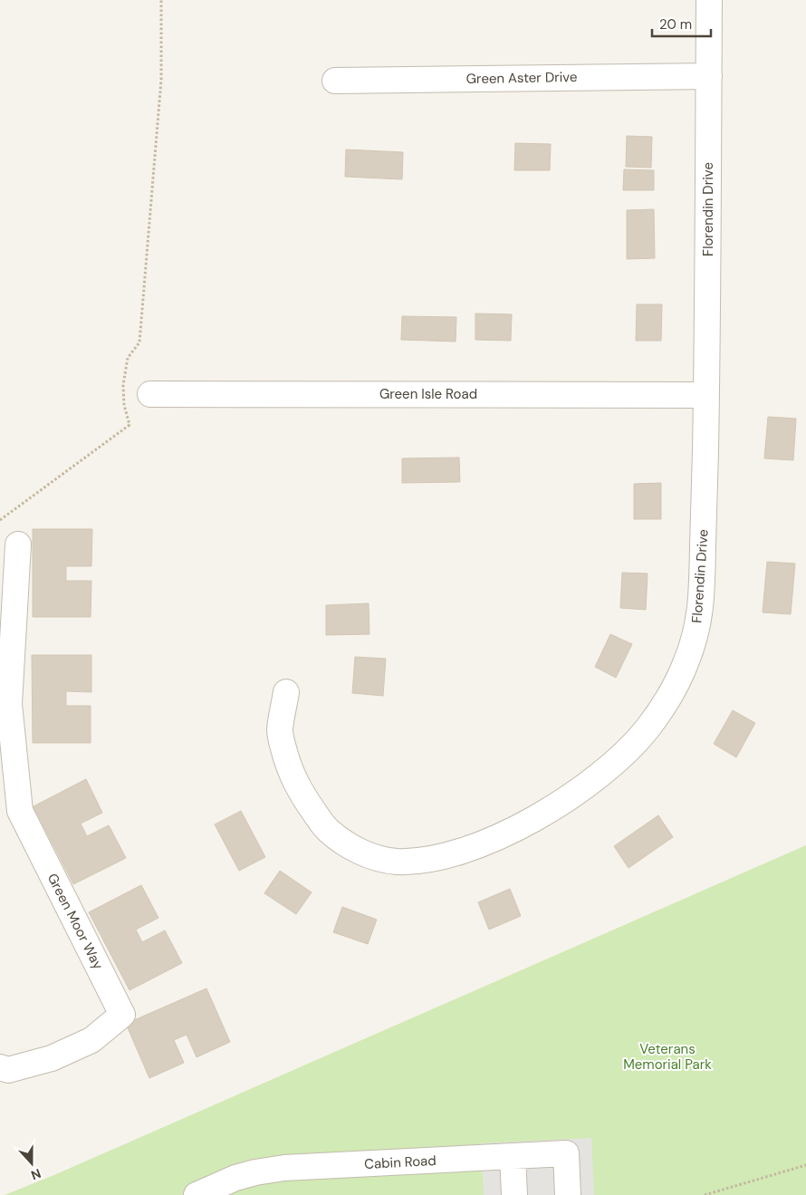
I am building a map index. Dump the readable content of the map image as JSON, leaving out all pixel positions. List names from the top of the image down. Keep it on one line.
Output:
{"streets":{"street":["Green Aster Drive","Florendin Drive","Green Isle Road","Green Moor Way","Cabin Road"]},"crossings":[["Green Aster Drive","Florendin Drive"],["Florendin Drive","Green Isle Road"]],"parks":["Veterans Memorial Park"],"scale_bar":"20 m","north":"bottom"}
